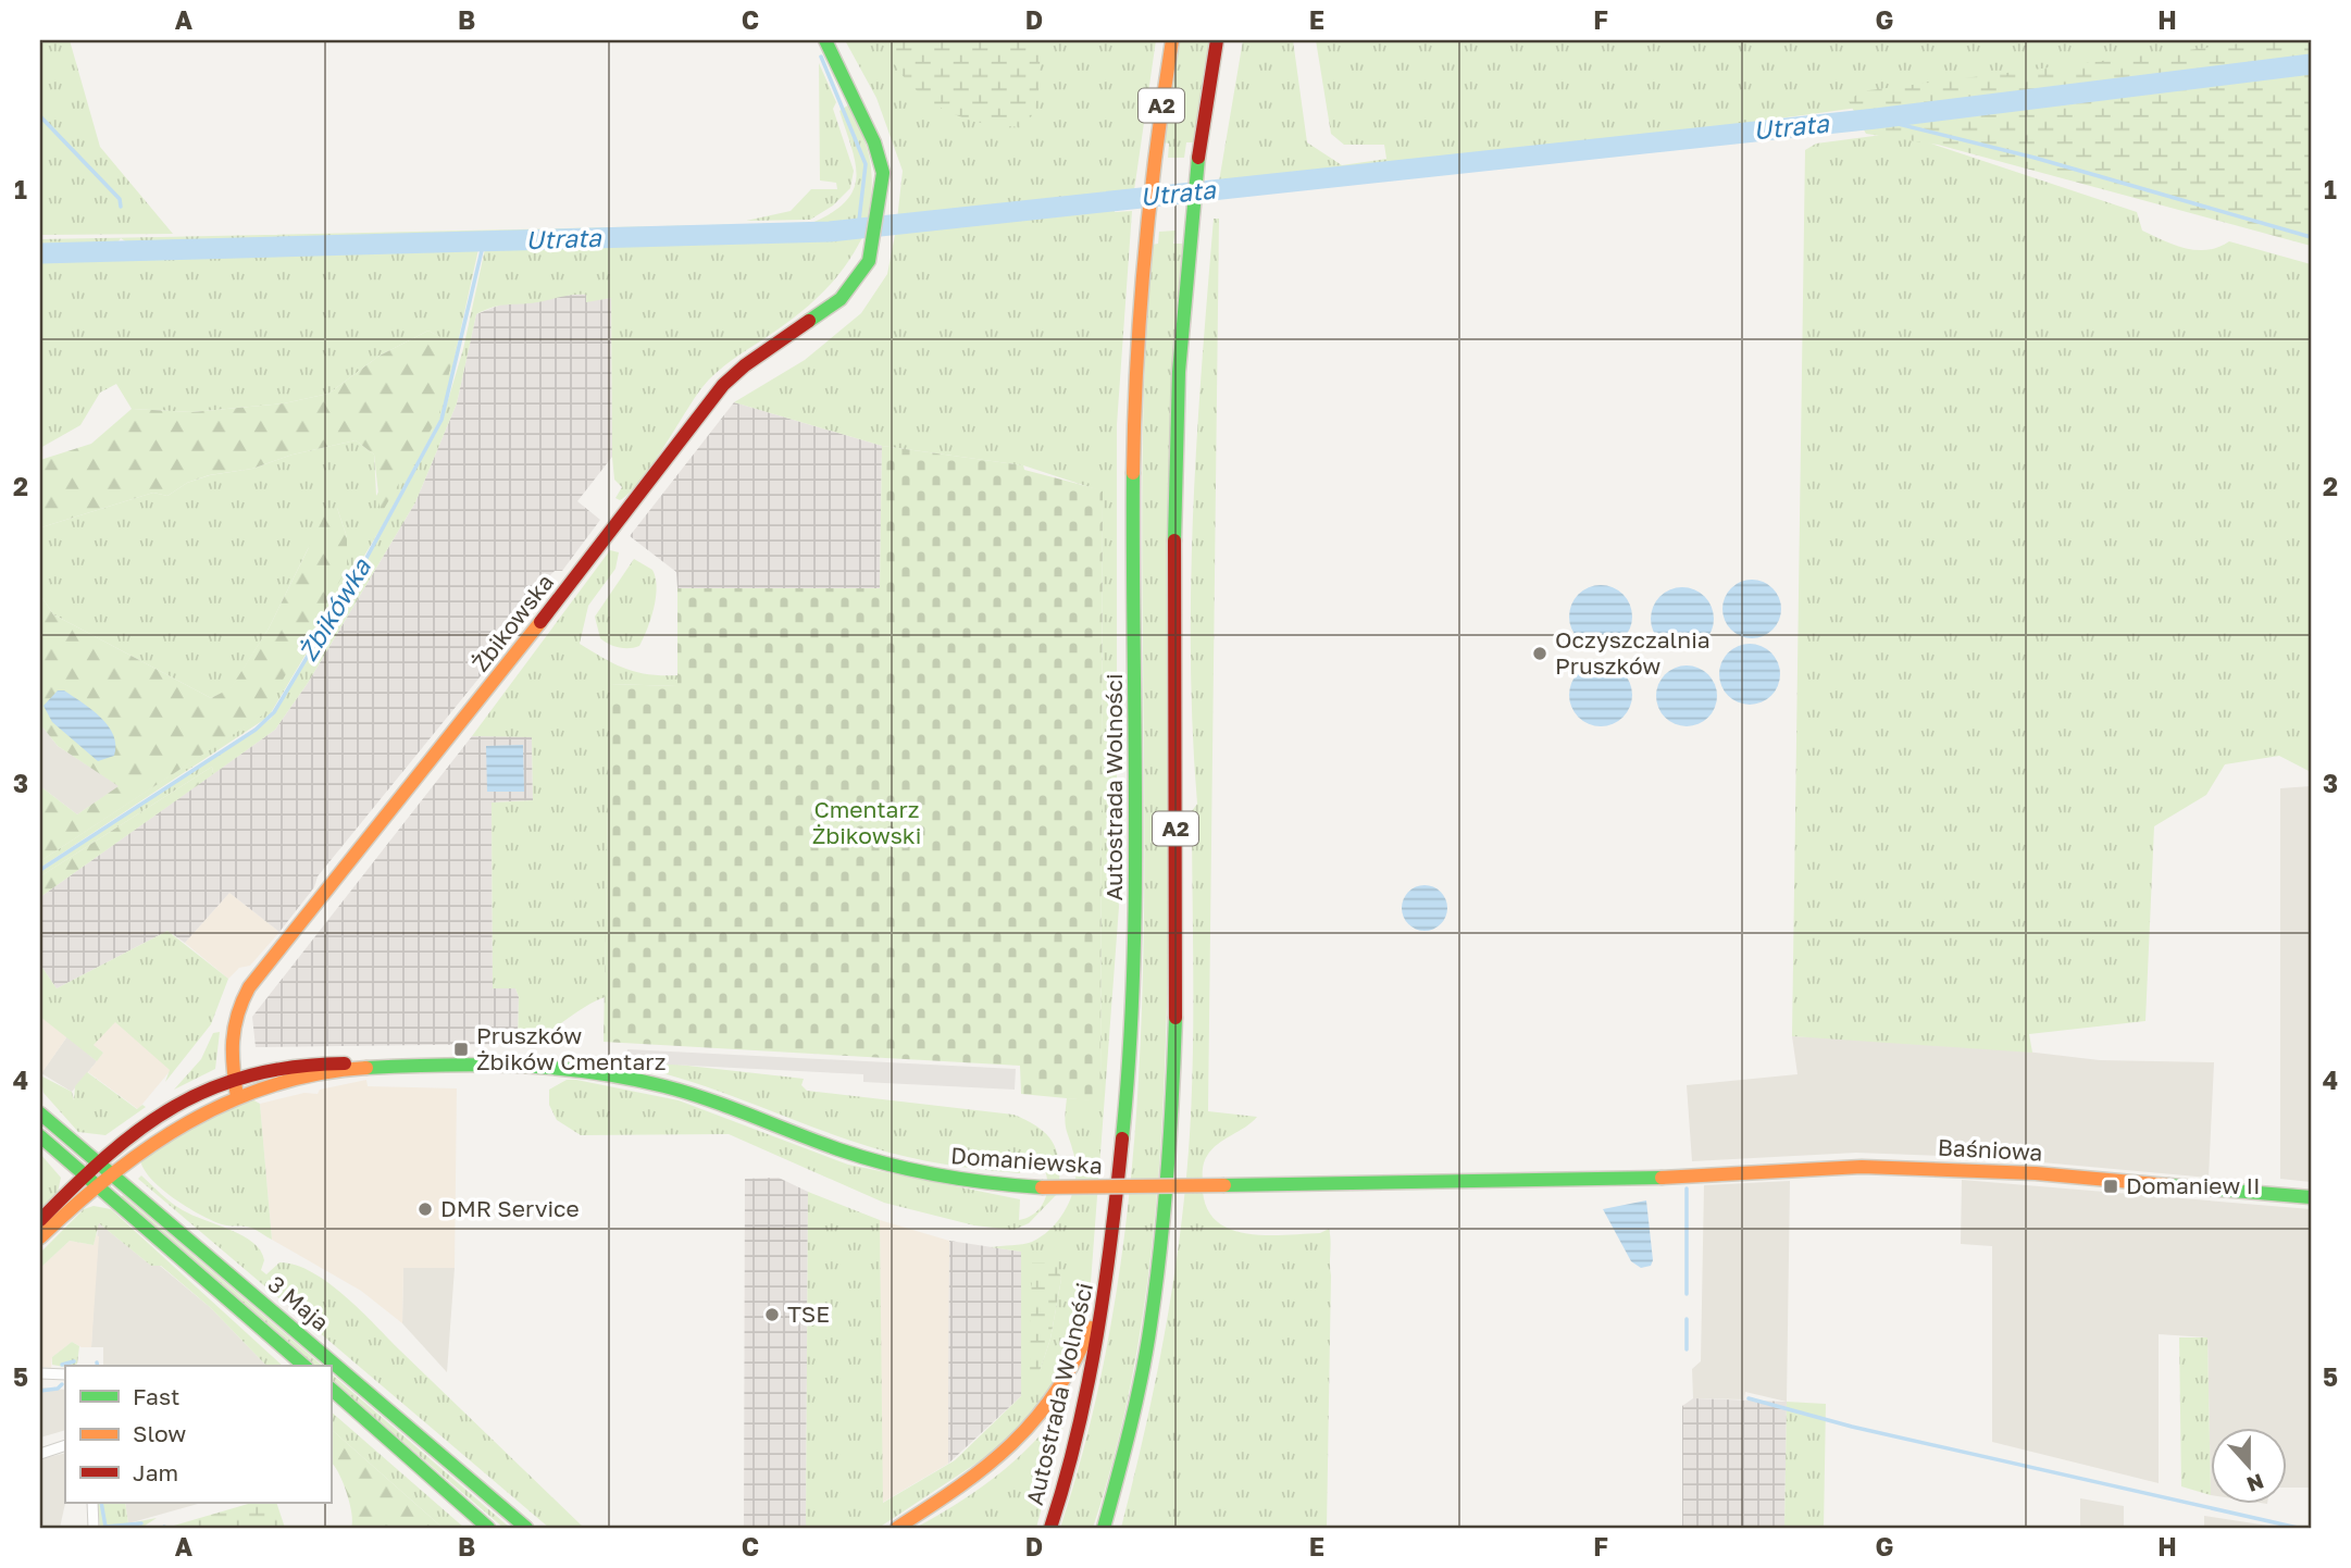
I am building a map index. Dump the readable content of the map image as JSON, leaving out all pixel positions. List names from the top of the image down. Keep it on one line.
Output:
{"streets":{"main road":["A2","Żbikowska","Autostrada Wolności","Baśniowa","Domaniewska","3 Maja"]},"crossings":[["Żbikowska","Domaniewska"],["Baśniowa","Domaniewska"],["Domaniewska","3 Maja"]],"water":["Utrata","Żbikówka"],"parks":["Cmentarz Żbikowski"],"places":{"other":["Oczyszczalnia Pruszków","DMR Service","TSE"],"transit":["Pruszków Żbików Cmentarz","Domaniew II"]},"legend":["Fast","Slow","Jam"],"north":"bottom","grid":{"columns":["A","B","C","D","E","F","G","H"],"rows":["1","2","3","4","5"]}}
